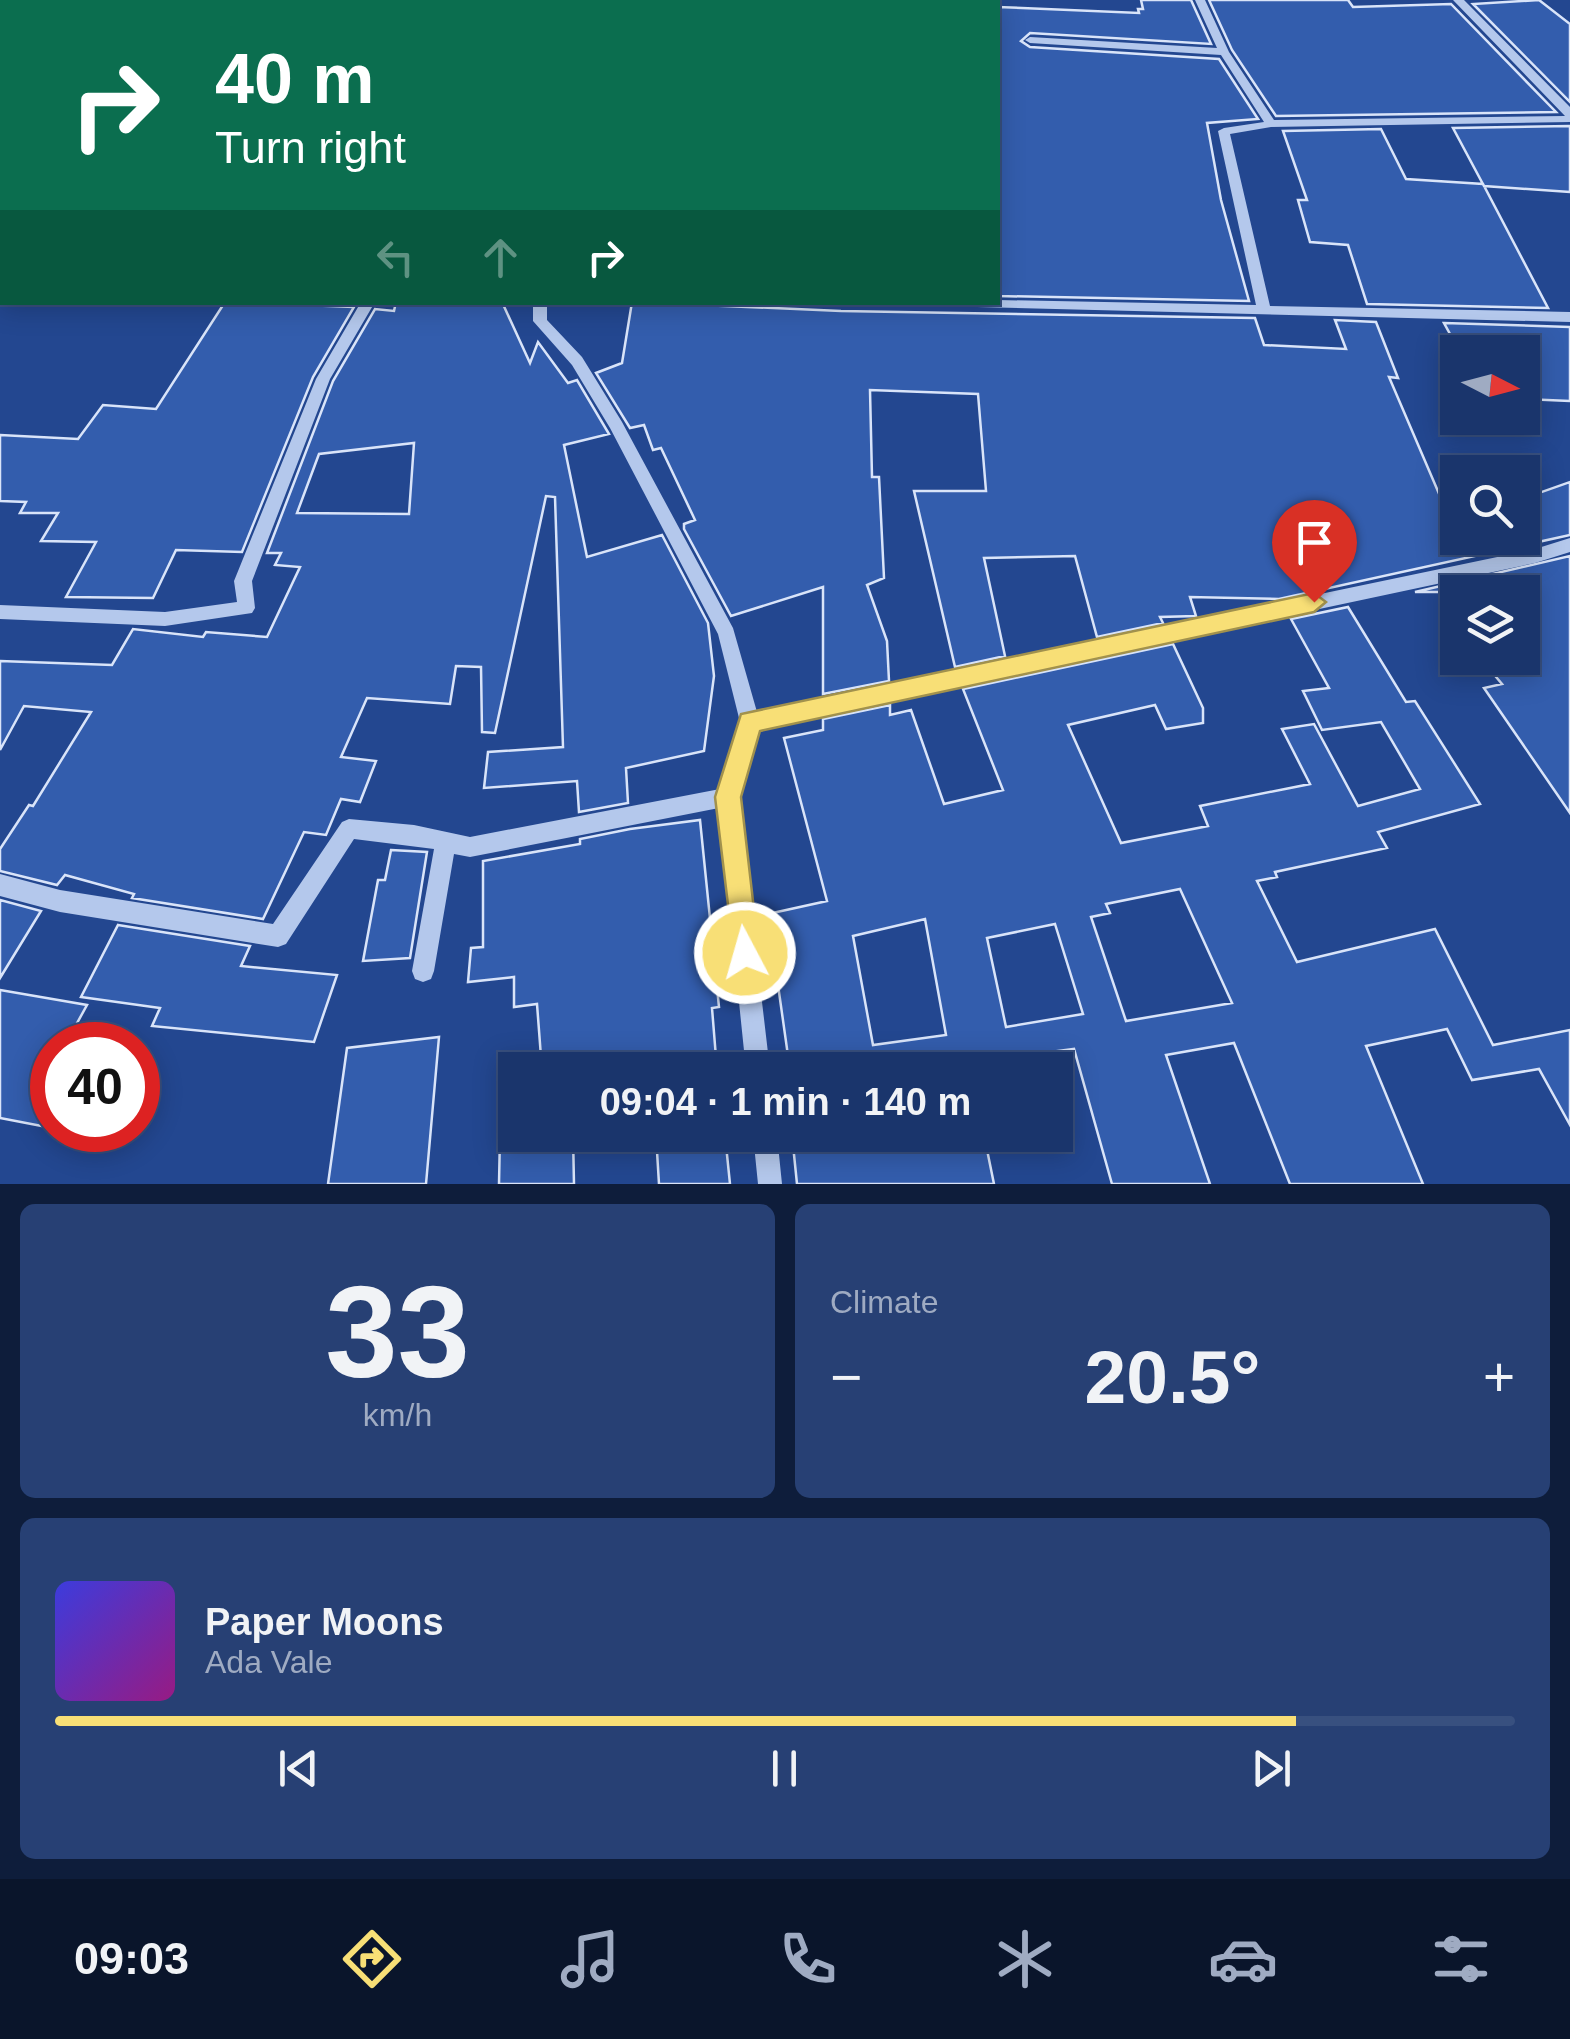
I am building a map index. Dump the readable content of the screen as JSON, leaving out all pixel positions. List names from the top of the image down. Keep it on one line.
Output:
{"north":"right","page":{"turn":["40 m","Turn right"],"limit":"40","trip":"09:04 · 1 min · 140 m","tile":[["33","km/h"],"Climate"],"heat":["−","20.5°","+"],"song":["Paper Moons","Ada Vale"],"tabs":"09:03"}}
